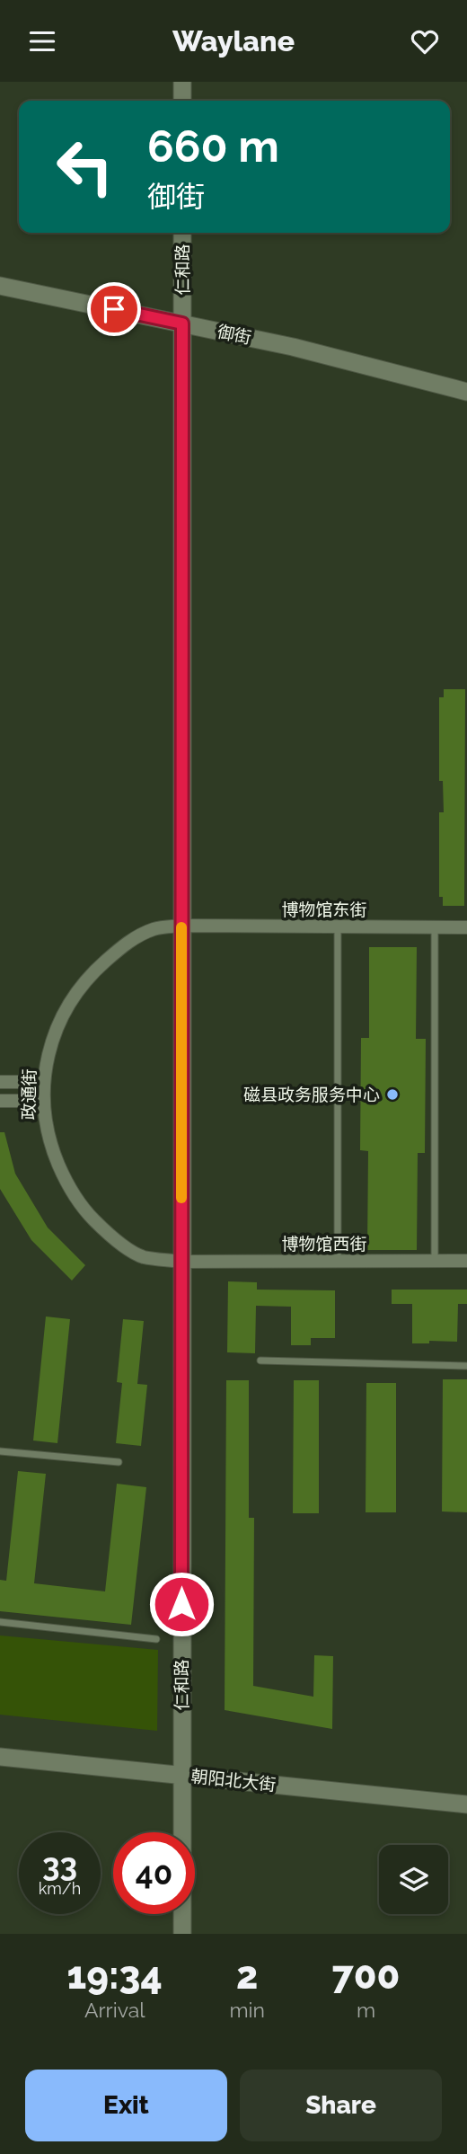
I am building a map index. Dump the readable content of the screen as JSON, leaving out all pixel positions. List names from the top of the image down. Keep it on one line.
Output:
{"streets":{"street":["仁和路","御街","博物馆东街","政通街","博物馆西街","朝阳北大街"]},"crossings":[["仁和路","御街"],["仁和路","博物馆东街"],["仁和路","政通街"],["仁和路","博物馆西街"],["仁和路","朝阳北大街"],["博物馆东街","政通街"],["政通街","博物馆西街"]],"places":["磁县政务服务中心"],"page":{"header":"Waylane","turn":["660 m","御街"],"speed":"33 km/h","limit":"40","eta":["19:34","Arrival","2","min","700","m"],"buttons":["Exit","Share"]}}
